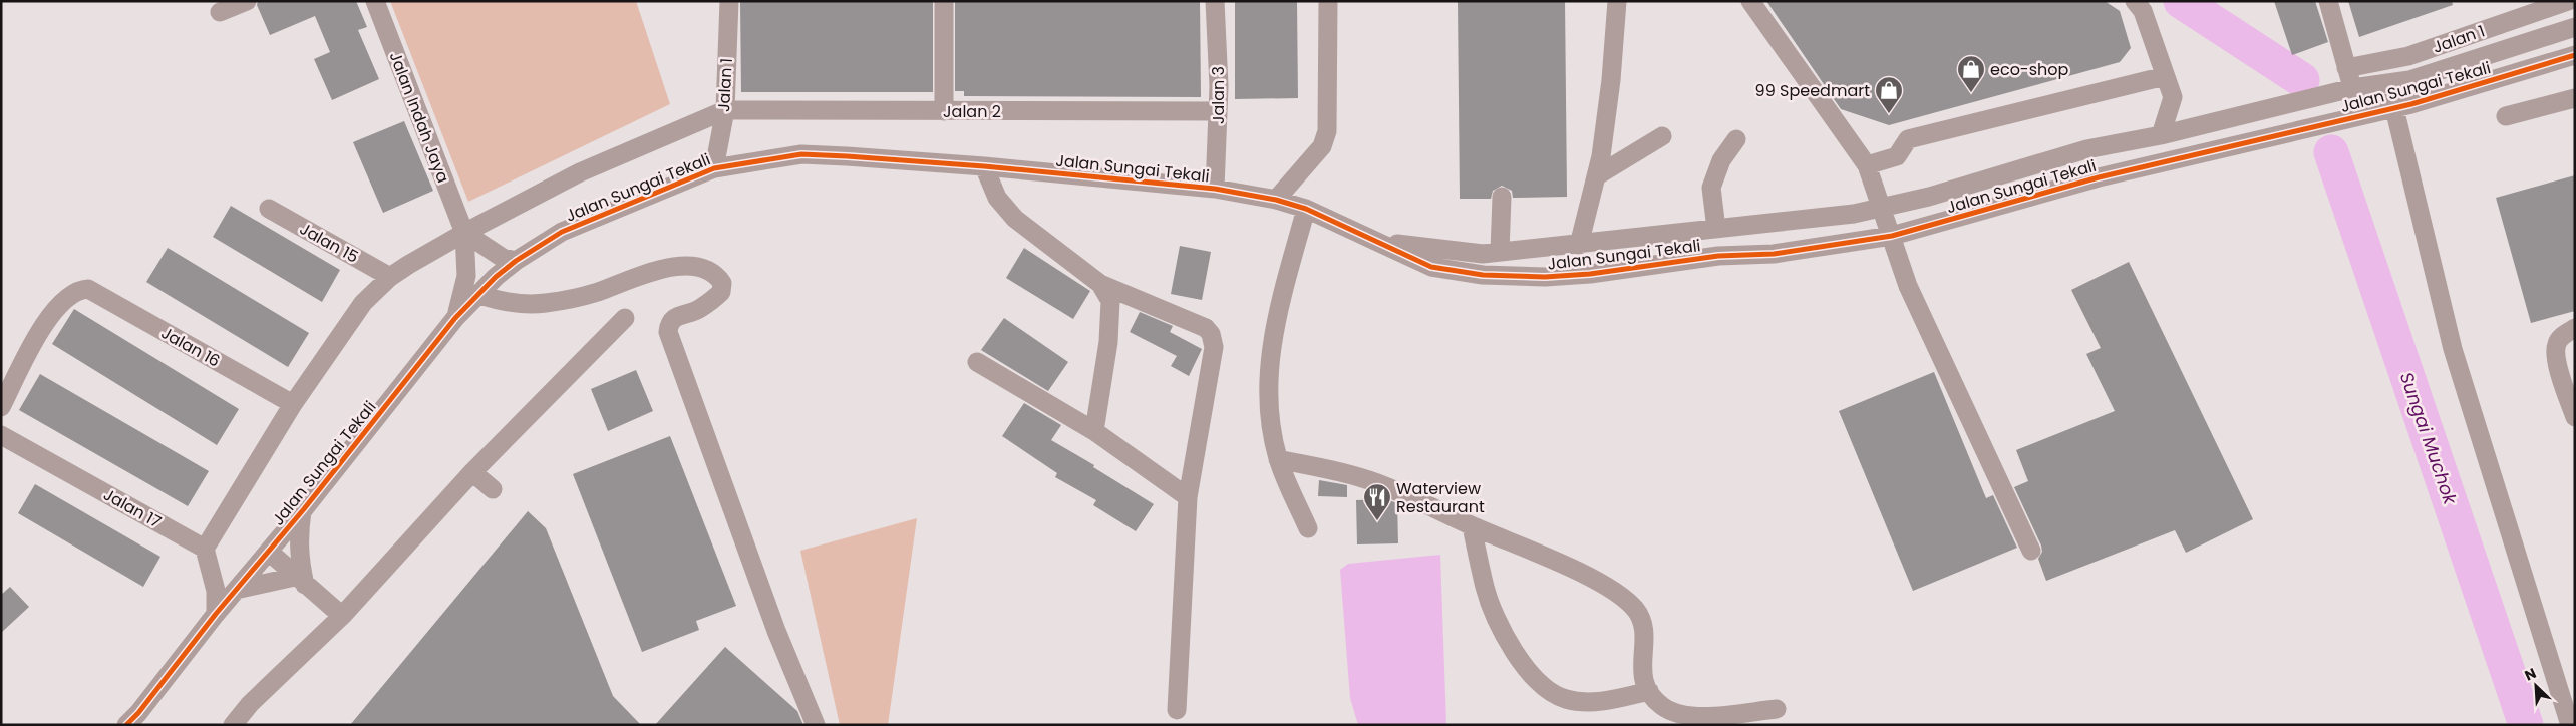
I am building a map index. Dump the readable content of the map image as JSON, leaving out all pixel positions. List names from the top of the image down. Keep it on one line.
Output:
{"streets":{"street":["Jalan 1","Jalan Sungai Tekali","Jalan 3","Jalan 2","Jalan Indah Jaya","Jalan 15","Jalan 16","Jalan 17"]},"crossings":[["Jalan 1","Jalan Sungai Tekali"],["Jalan 1","Jalan 2"],["Jalan Sungai Tekali","Jalan 3"],["Jalan Sungai Tekali","Jalan Indah Jaya"],["Jalan 3","Jalan 2"]],"water":["Sungai Muchok"],"places":{"shop":["eco-shop","99 Speedmart"],"restaurant":["Waterview Restaurant"]},"north":"top left"}
